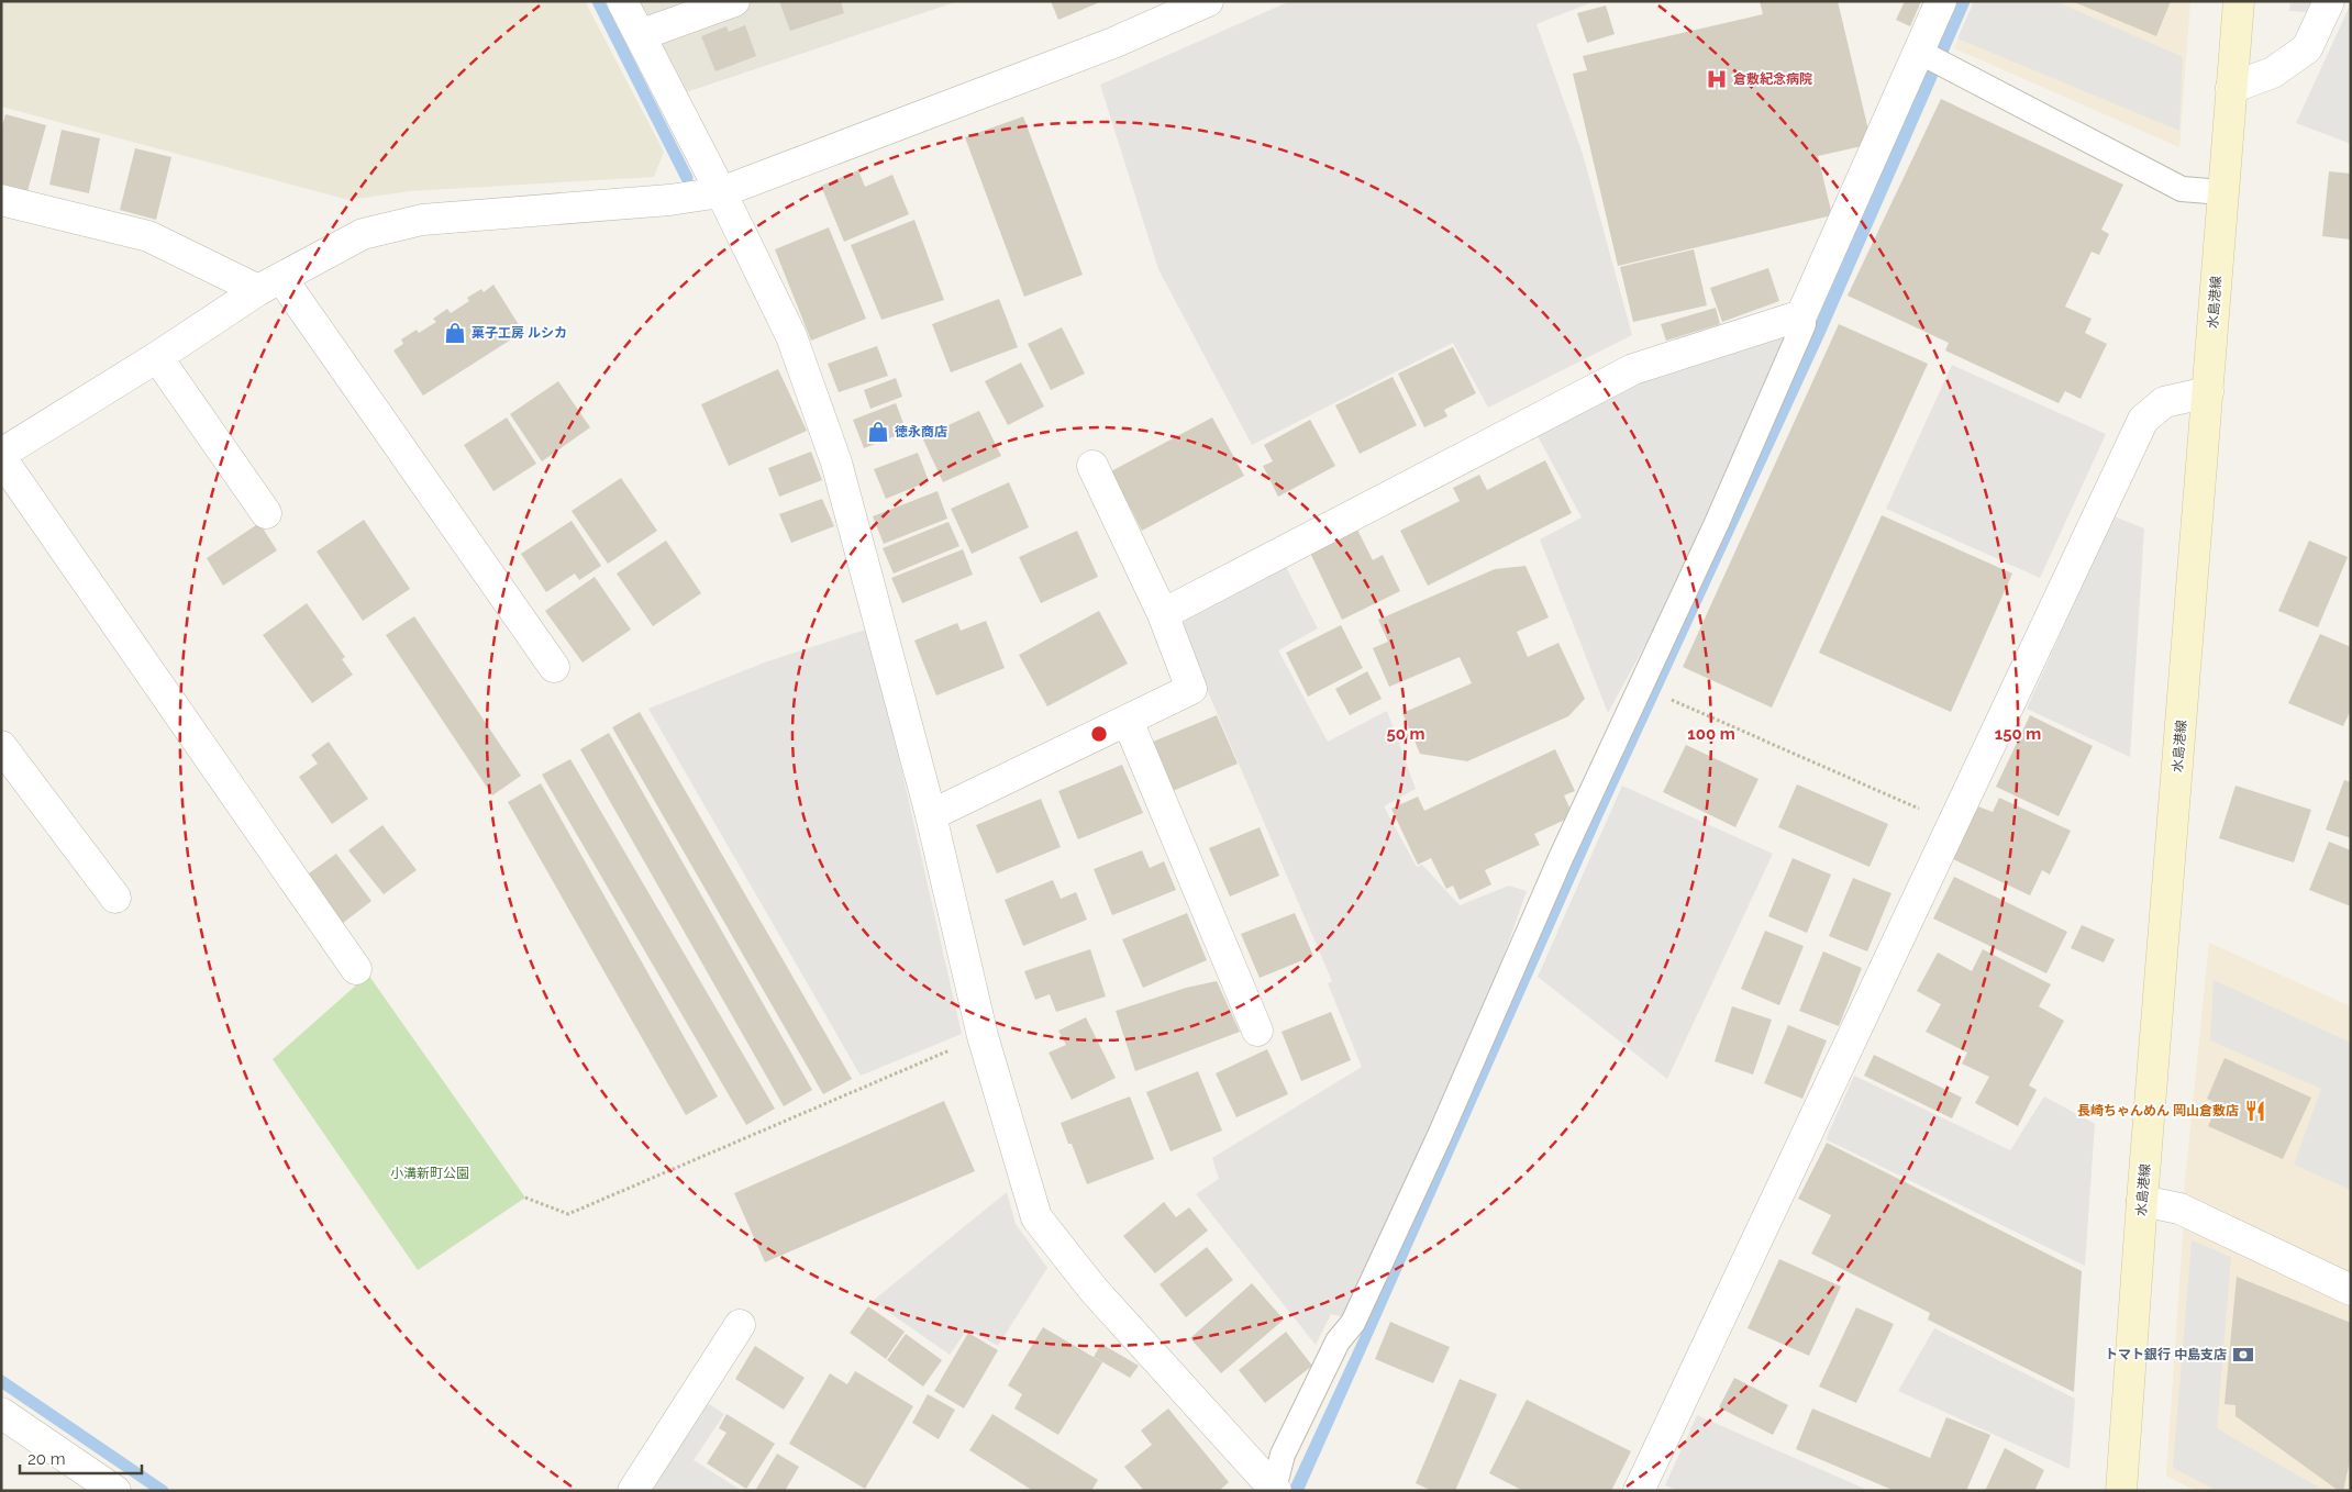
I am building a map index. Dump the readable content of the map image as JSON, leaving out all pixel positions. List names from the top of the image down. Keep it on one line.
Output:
{"streets":{"main road":["水島港線"]},"parks":["小溝新町公園"],"places":{"hospital":["倉敷紀念病院"],"shop":["菓子工房 ルシカ","徳永商店"],"restaurant":["長崎ちゃんめん 岡山倉敷店"],"bank":["トマト銀行 中島支店"]},"scale_bar":"20 m","rings":["50 m","100 m","150 m"]}
